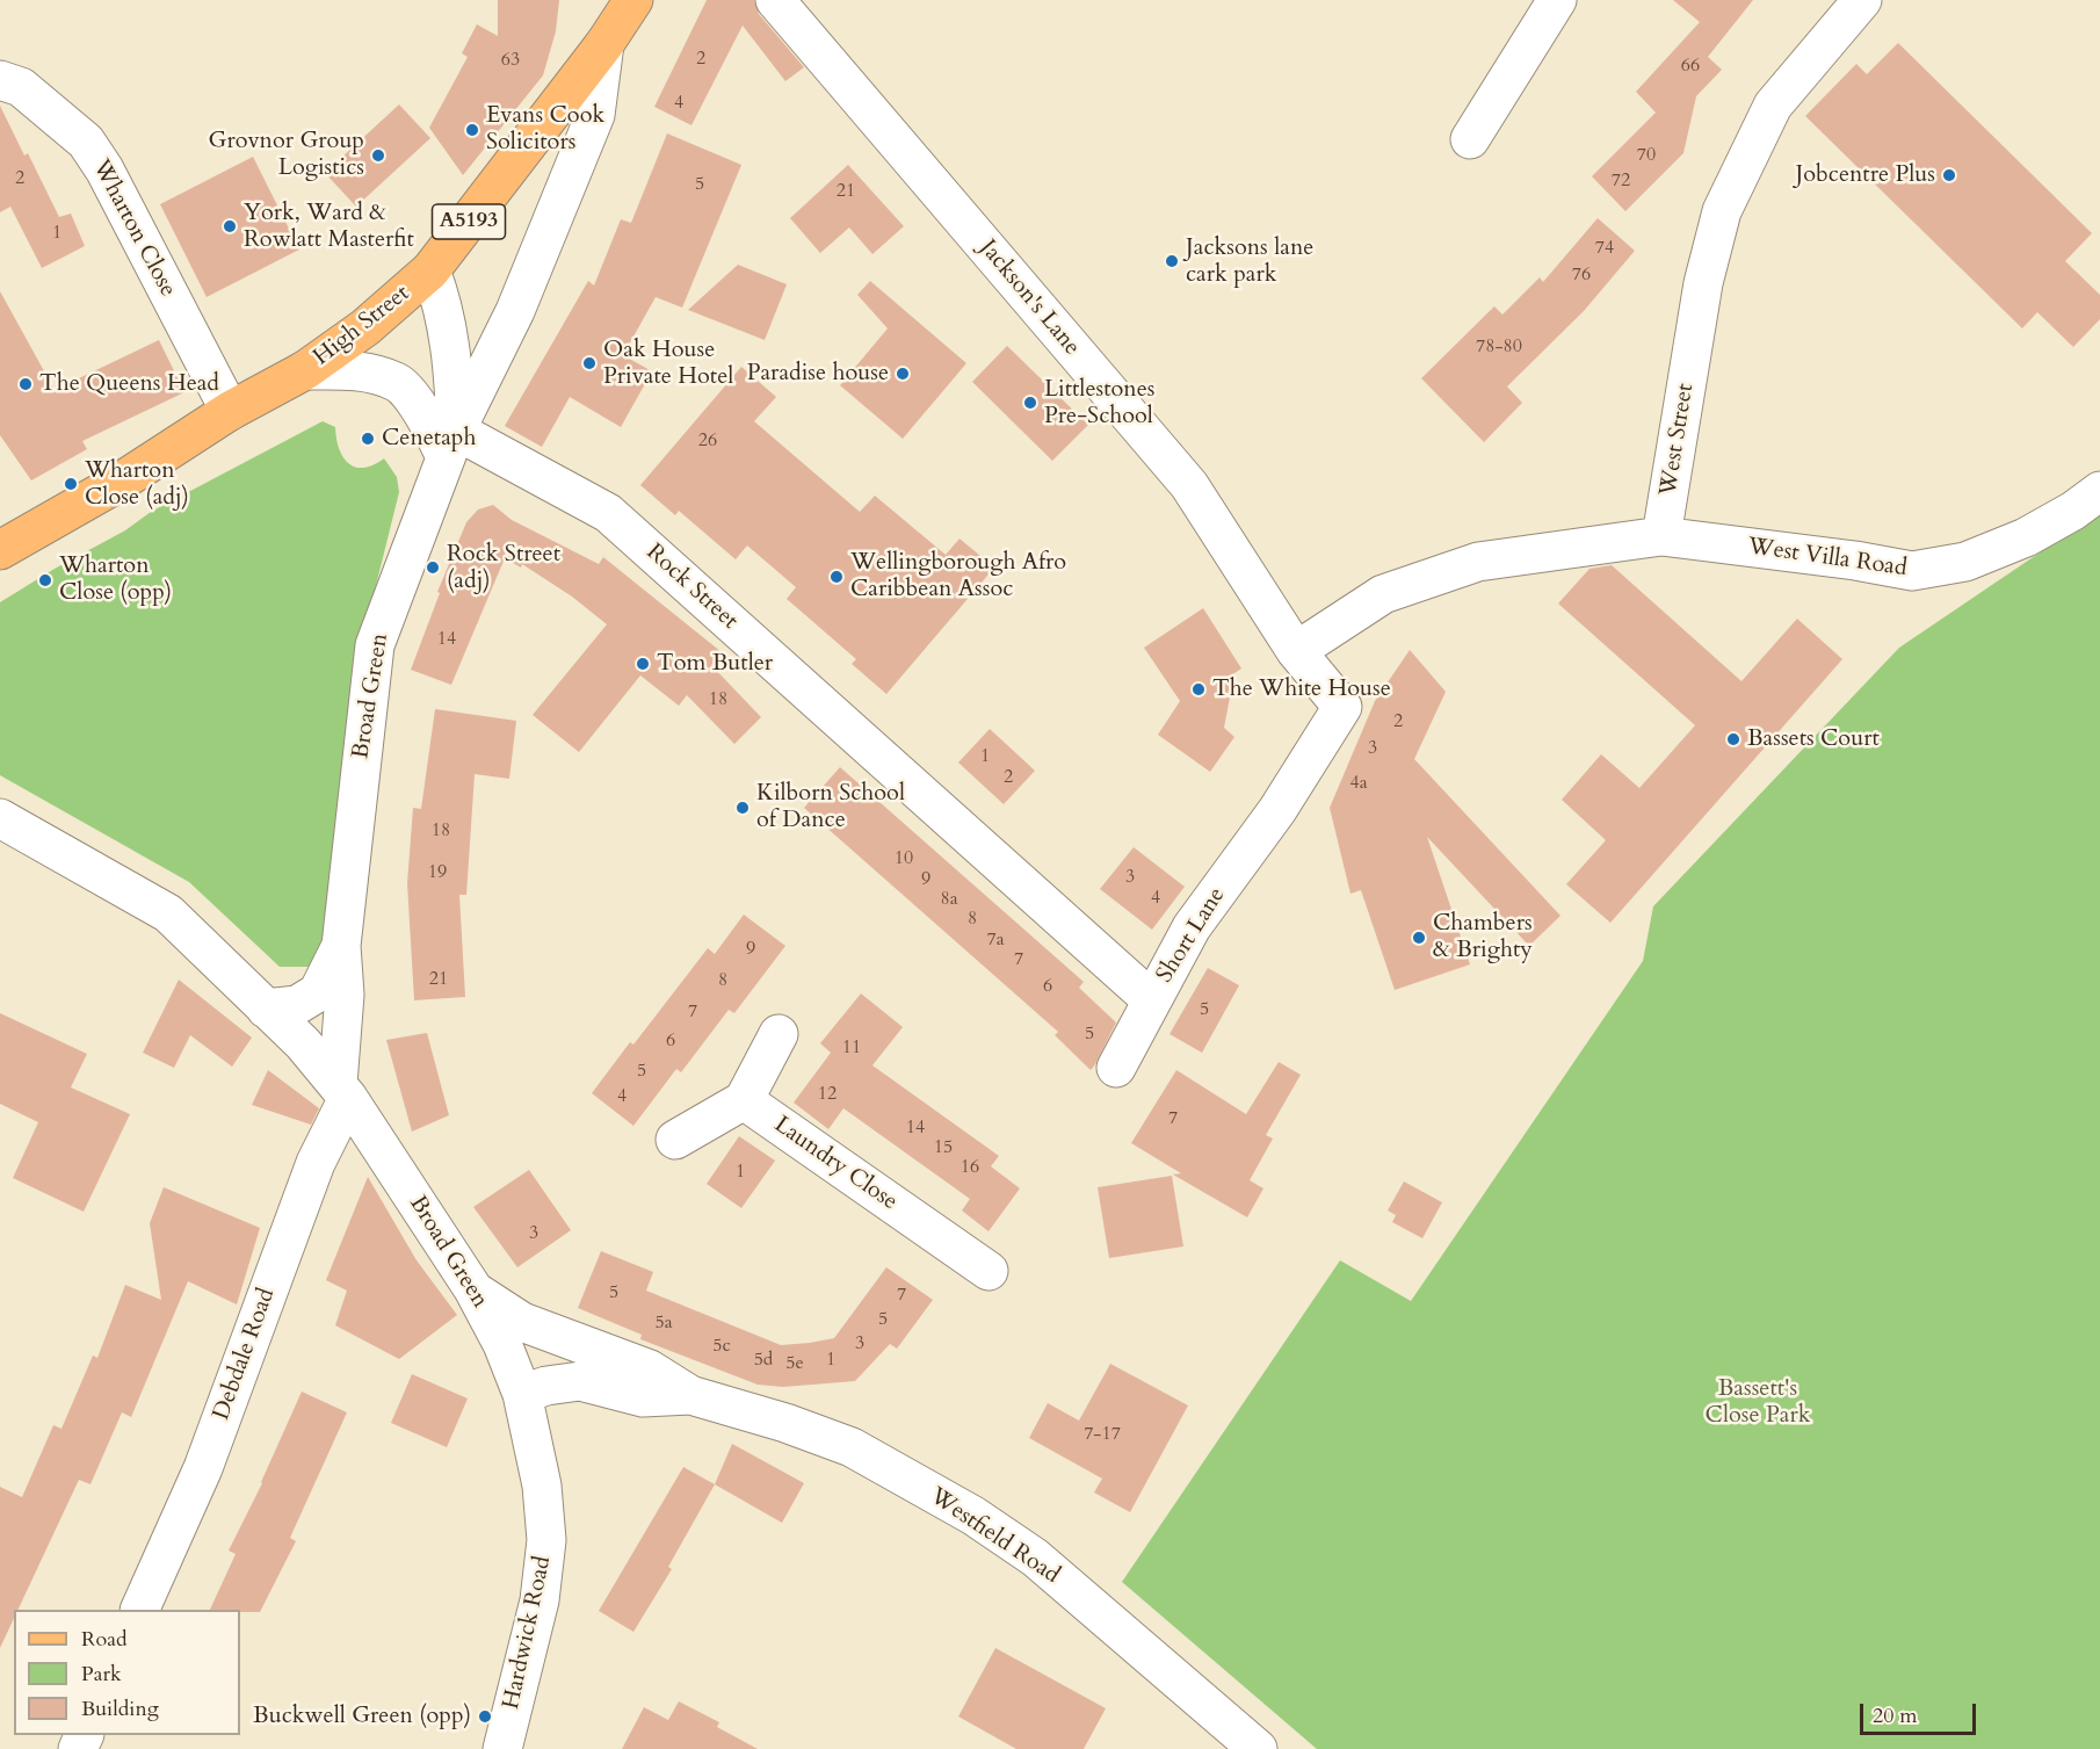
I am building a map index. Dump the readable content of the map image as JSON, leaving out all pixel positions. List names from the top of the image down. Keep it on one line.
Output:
{"streets":{"main road":["A5193","High Street"],"street":["Wharton Close","Jackson's Lane","West Street","West Villa Road","Rock Street","Broad Green","Short Lane","Laundry Close","Debdale Road","Westfield Road","Hardwick Road"]},"crossings":[["Wharton Close","High Street"],["Jackson's Lane","Short Lane"],["High Street","Broad Green"],["West Street","West Villa Road"],["Rock Street","Broad Green"],["Rock Street","Short Lane"],["Broad Green","Debdale Road"],["Broad Green","Westfield Road"],["Broad Green","Hardwick Road"],["Westfield Road","Hardwick Road"]],"parks":["Bassett's Close Park"],"places":["Evans Cook Solicitors","Grovnor Group Logistics","Jobcentre Plus","York, Ward & Rowlatt Masterfit","Jacksons lane cark park","Oak House Private Hotel","Paradise house","The Queens Head","Littlestones Pre-School","Cenetaph","Wharton Close (adj)","Rock Street (adj)","Wellingborough Afro Caribbean Assoc","Wharton Close (opp)","Tom Butler","The White House","Bassets Court","Kilborn School of Dance","Chambers & Brighty","Buckwell Green (opp)"],"house_numbers":["2","63","66","4","70","2","72","5","21","1","74","76","78-80","26","14","18","2","3","1","2","4a","18","10","19","3","9","4","8a","8","7a","9","7","21","8","6","5","7","5","6","11","5","12","4","7","14","15","16","1","3","5","7","5","5a","3","5c","5d","1","5e","7-17"],"legend":["Road","Park","Building"],"scale_bar":"20 m"}
